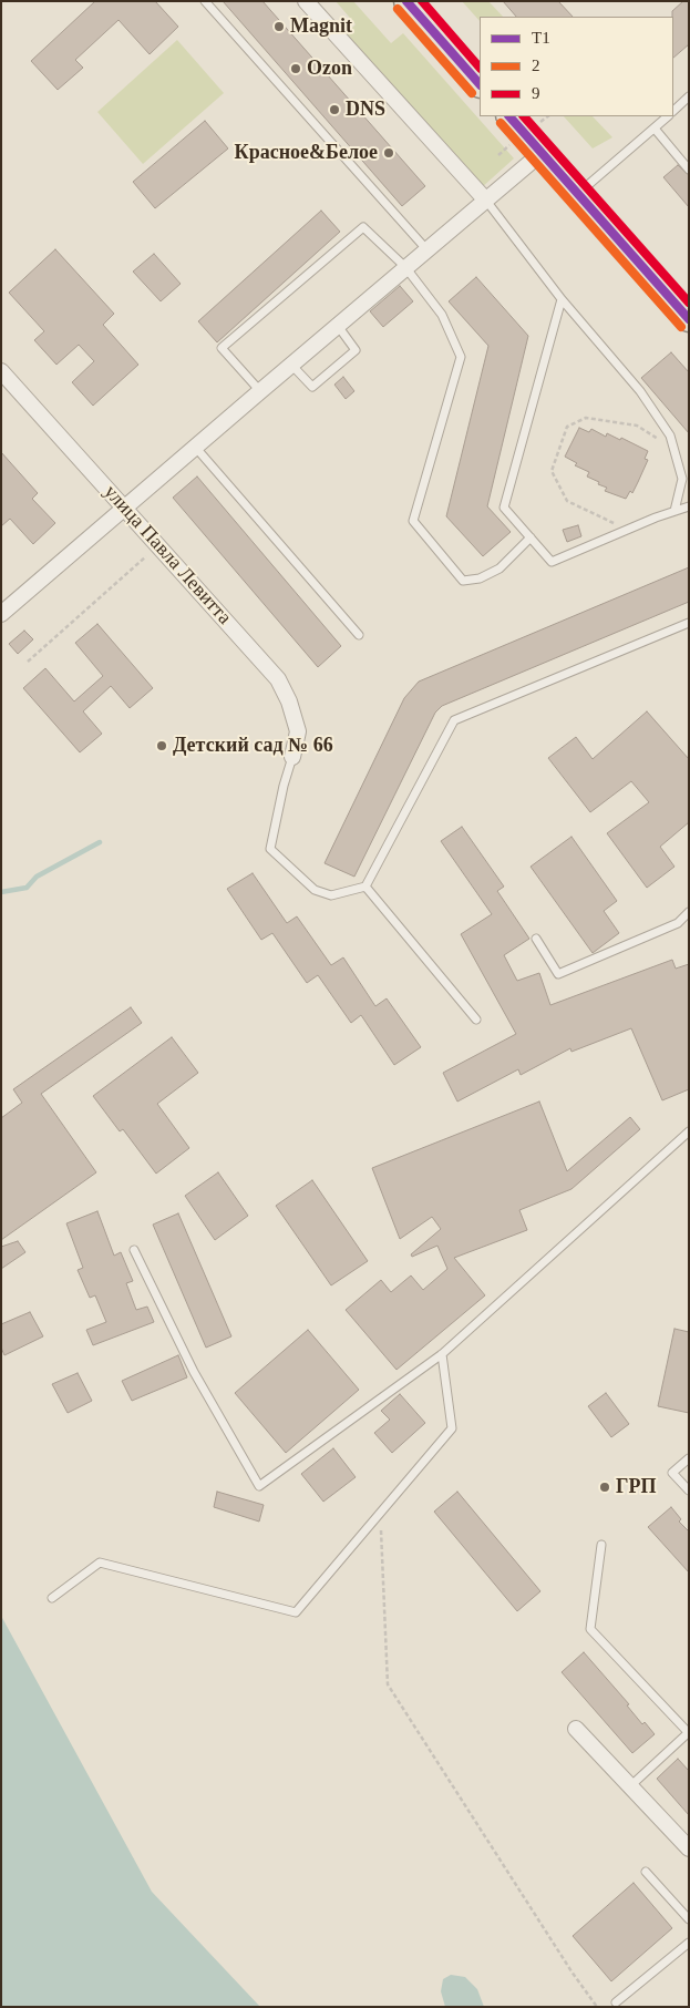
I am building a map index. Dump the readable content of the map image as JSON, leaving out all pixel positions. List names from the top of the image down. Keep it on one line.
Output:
{"streets":{"street":["улица Павла Левитта"]},"places":["Magnit","Ozon","DNS","Красное&Белое","Детский сад № 66","ГРП"],"lines":["transit line Т1","transit line 9","transit line 2"],"legend":["Т1","2","9"]}
